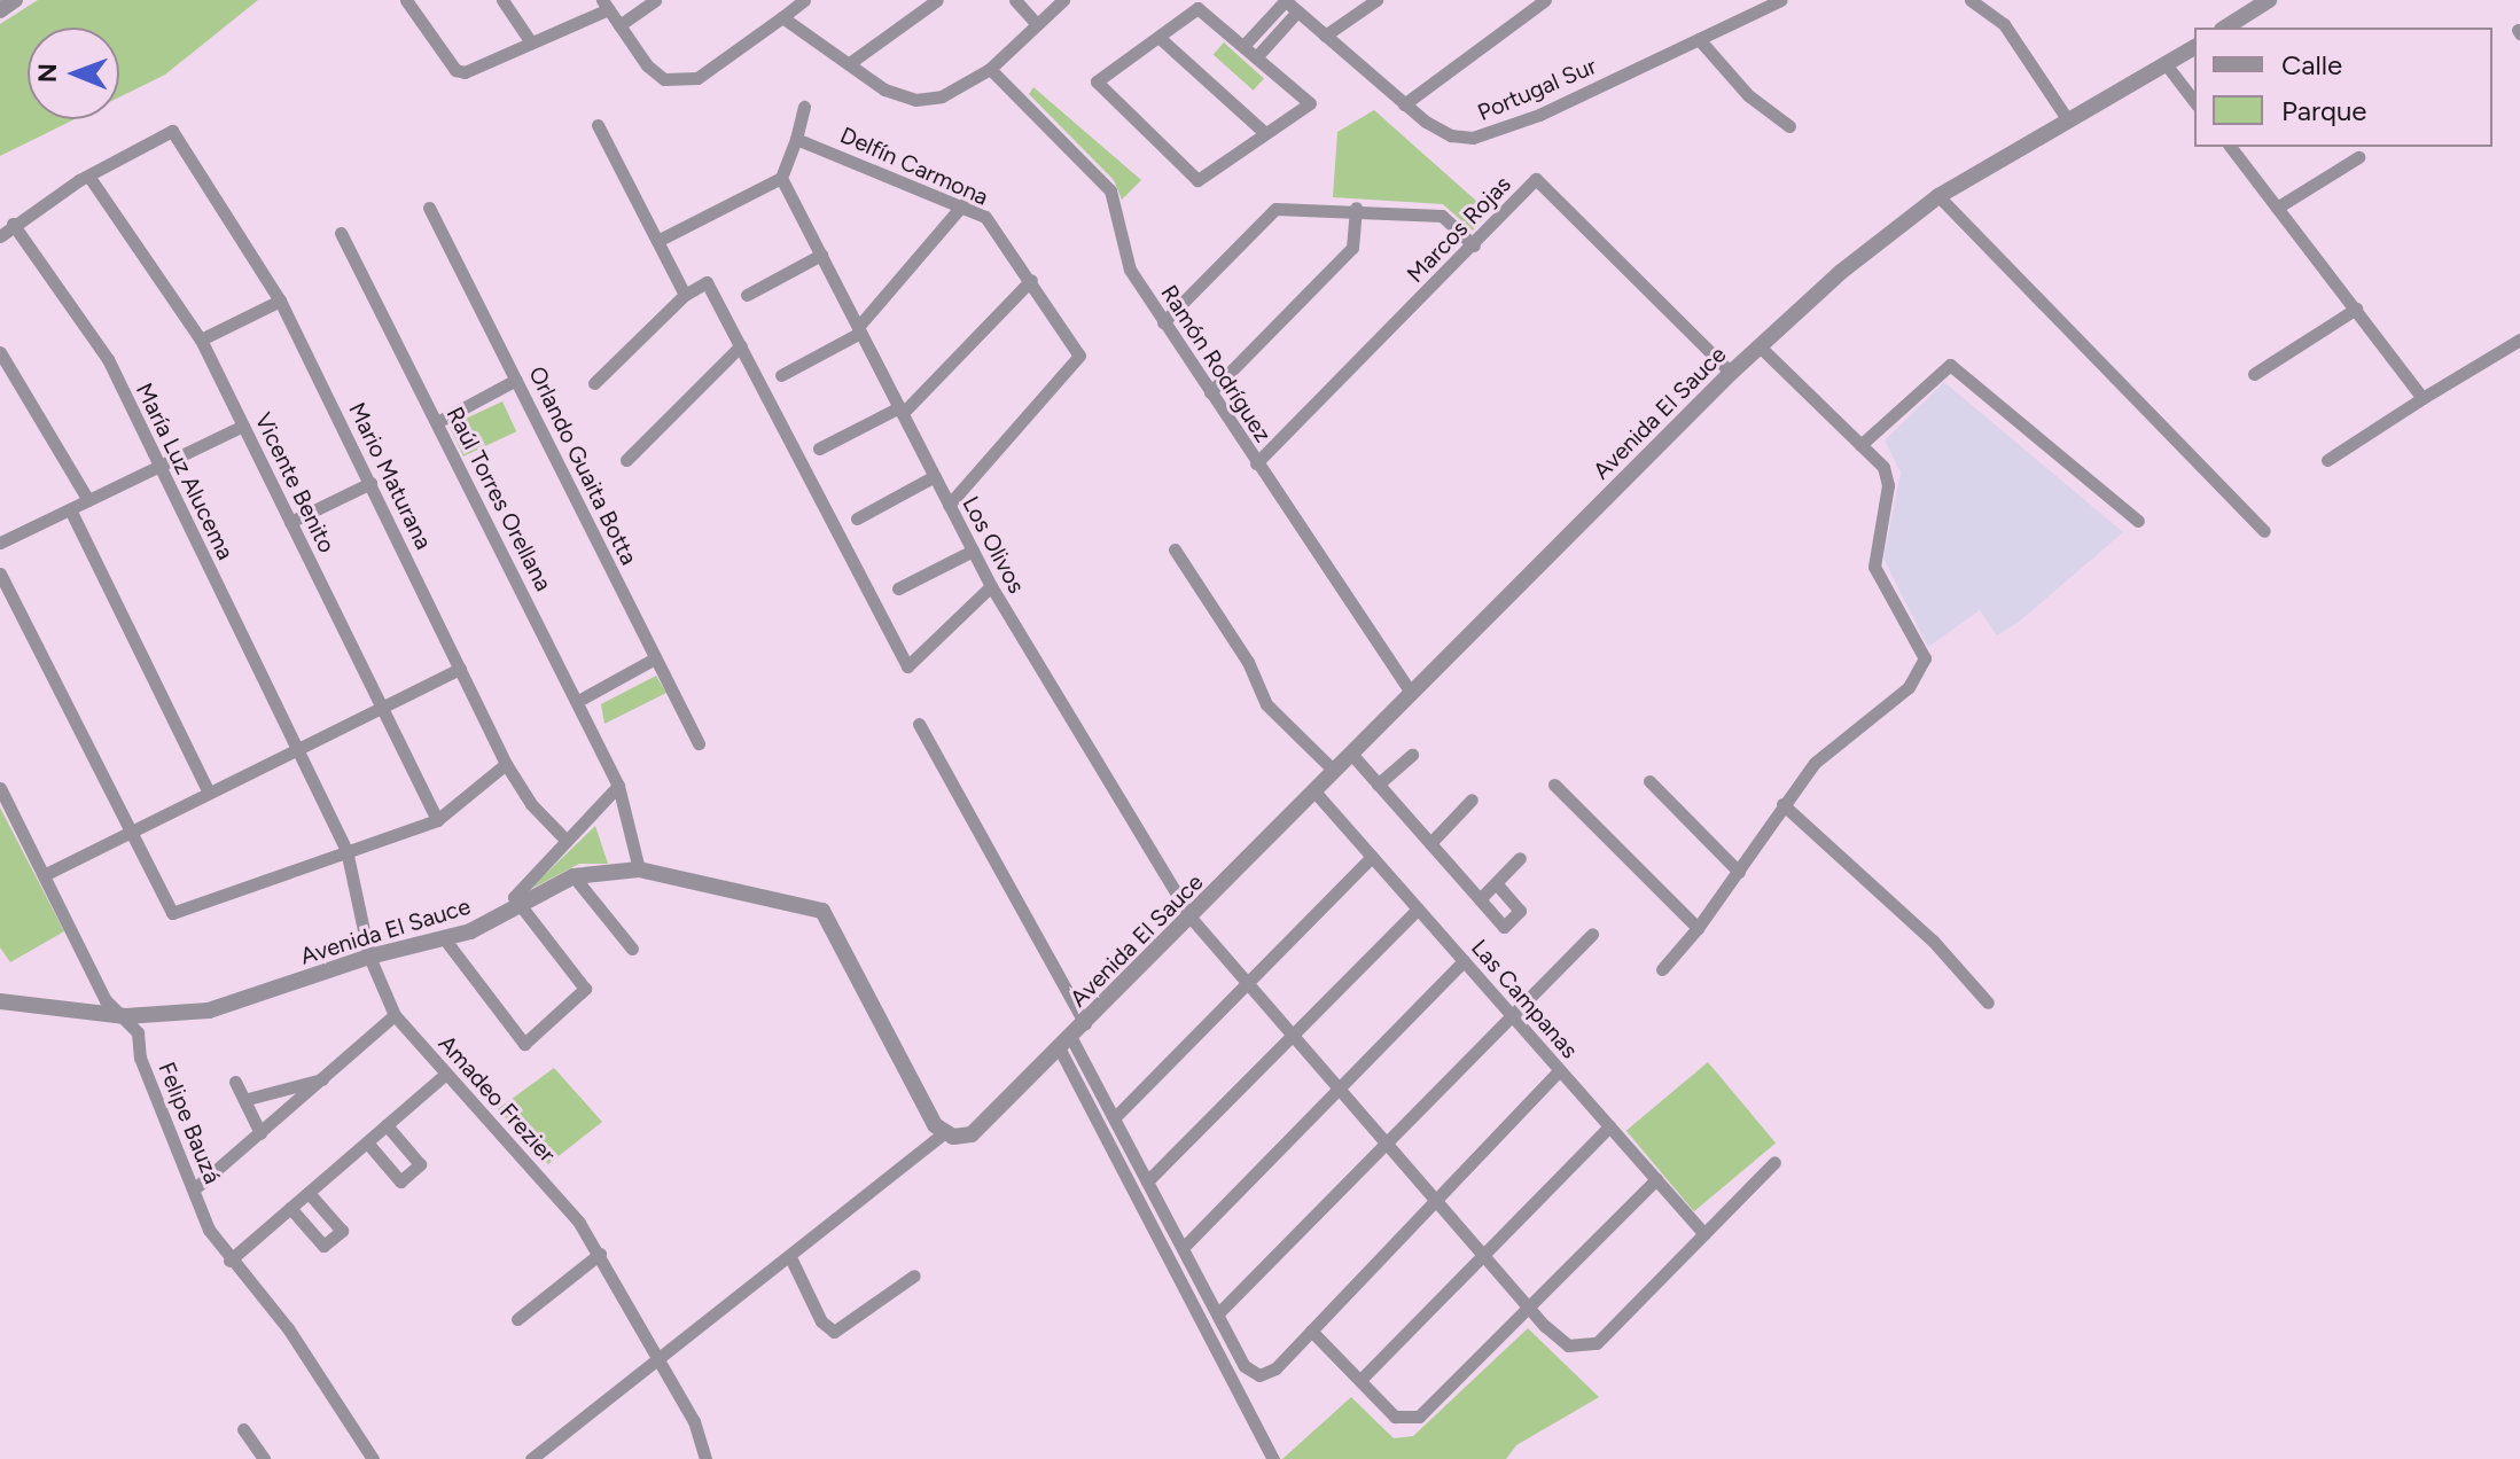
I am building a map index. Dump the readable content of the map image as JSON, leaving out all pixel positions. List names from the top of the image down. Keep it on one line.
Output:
{"streets":{"street":["Portugal Sur","Delfín Carmona","Marcos Rojas","Ramón Rodríguez","Avenida El Sauce","Orlando Guaita Botta","María Luz Alucema","Mario Maturana","Vicente Benito","Raúl Torres Orellana","Los Olivos","Las Campanas","Amadeo Frezier","Felipe Bauzá"]},"crossings":[["Delfín Carmona","Los Olivos"],["Marcos Rojas","Ramón Rodríguez"],["Marcos Rojas","Avenida El Sauce"],["Ramón Rodríguez","Avenida El Sauce"],["Avenida El Sauce","Raúl Torres Orellana"],["Avenida El Sauce","Los Olivos"],["Avenida El Sauce","Las Campanas"],["Avenida El Sauce","Amadeo Frezier"],["Avenida El Sauce","Felipe Bauzá"],["María Luz Alucema","Amadeo Frezier"],["Mario Maturana","Vicente Benito"],["Los Olivos","Las Campanas"]],"legend":["Calle","Parque"],"north":"left"}
